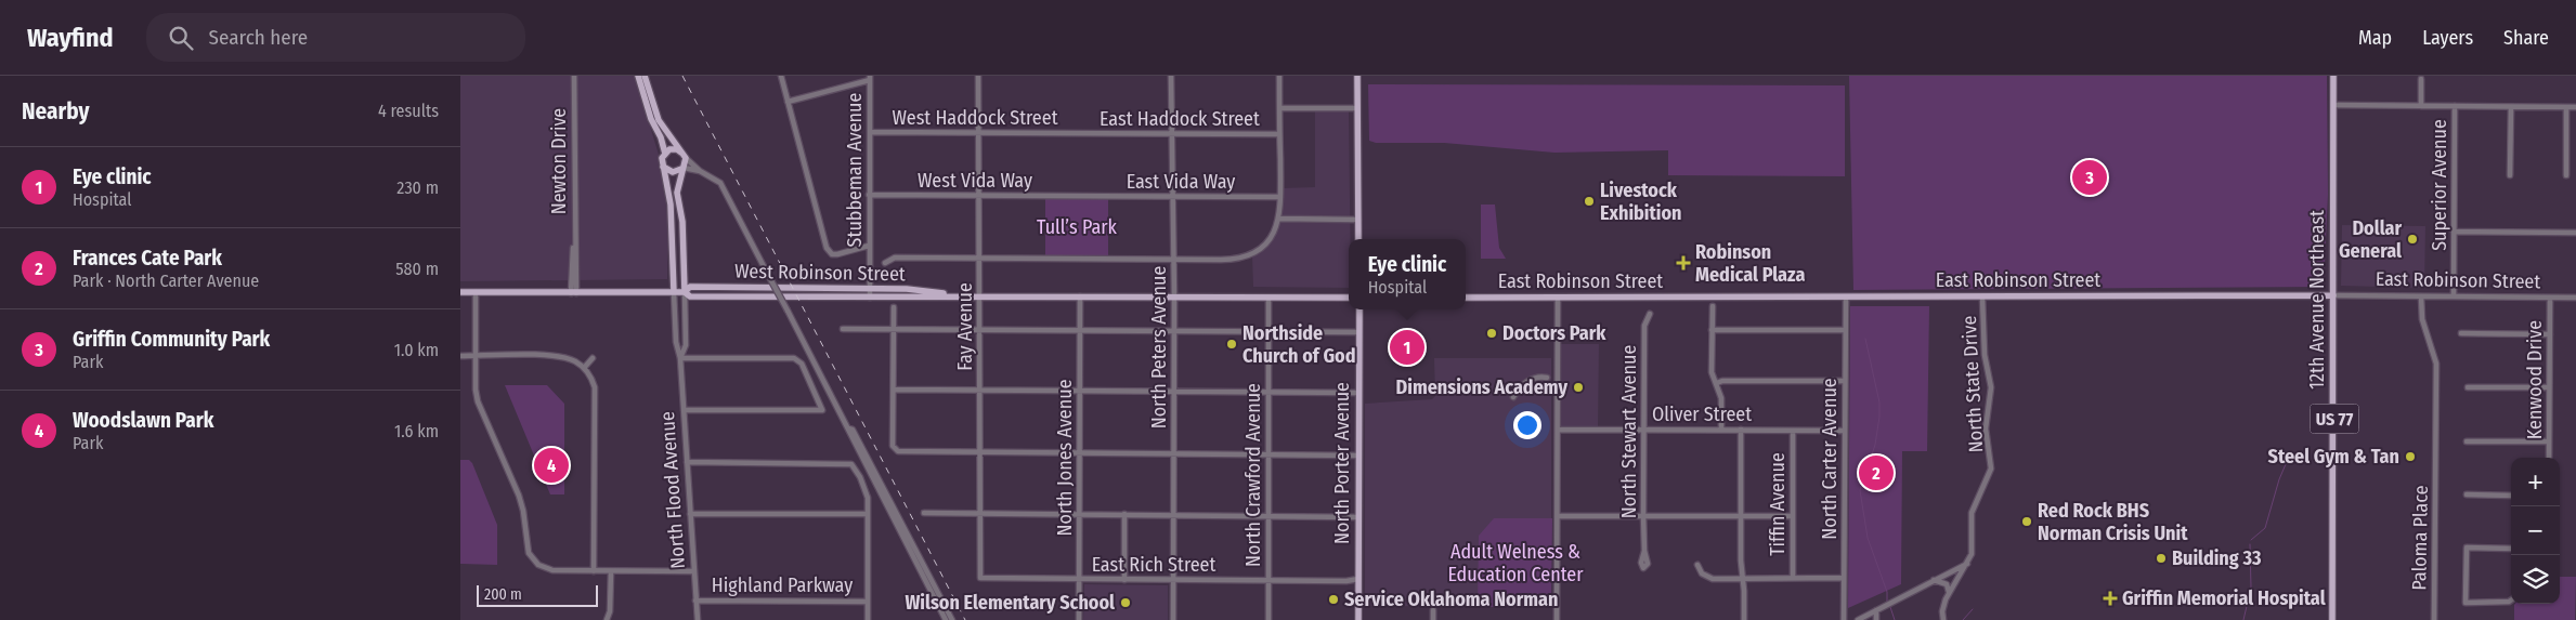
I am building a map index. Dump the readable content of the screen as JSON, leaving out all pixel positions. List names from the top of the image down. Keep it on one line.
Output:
{"streets":{"main road":["West Robinson Street","East Robinson Street","12th Avenue Northeast","US 77","North Porter Avenue","North Flood Avenue"],"street":["West Haddock Street","East Haddock Street","Newton Drive","Stubbeman Avenue","West Vida Way","East Vida Way","Superior Avenue","Fay Avenue","North Peters Avenue","Kenwood Drive","North State Drive","Oliver Street","North Stewart Avenue","North Jones Avenue","North Carter Avenue","North Crawford Avenue","Tiffin Avenue","Paloma Place","East Rich Street","Highland Parkway"]},"crossings":[["West Haddock Street","East Haddock Street"],["West Haddock Street","Stubbeman Avenue"],["West Haddock Street","Fay Avenue"],["East Haddock Street","North Peters Avenue"],["Newton Drive","West Robinson Street"],["Stubbeman Avenue","West Vida Way"],["Stubbeman Avenue","West Robinson Street"],["West Vida Way","East Vida Way"],["West Vida Way","Fay Avenue"],["East Vida Way","North Peters Avenue"],["Superior Avenue","East Robinson Street"],["West Robinson Street","Fay Avenue"],["West Robinson Street","North Jones Avenue"],["West Robinson Street","North Flood Avenue"],["West Robinson Street","Highland Parkway"],["East Robinson Street","12th Avenue Northeast"],["East Robinson Street","Kenwood Drive"],["East Robinson Street","North State Drive"],["East Robinson Street","North Carter Avenue"],["East Robinson Street","Paloma Place"],["Fay Avenue","East Rich Street"],["North Peters Avenue","East Rich Street"],["Oliver Street","North Stewart Avenue"],["Oliver Street","North Carter Avenue"],["Oliver Street","Tiffin Avenue"],["North Jones Avenue","East Rich Street"],["North Porter Avenue","East Rich Street"],["North Crawford Avenue","East Rich Street"],["North Flood Avenue","Highland Parkway"]],"parks":["Tull’s Park","Adult Welness & Education Center"],"places":{"other":["Livestock Exhibition","Dollar General","Doctors Park","Northside Church of God","Dimensions Academy","Steel Gym & Tan","Red Rock BHS Norman Crisis Unit","Building 33","Service Oklahoma Norman","Wilson Elementary School"],"health":["Robinson Medical Plaza","Griffin Memorial Hospital"]},"scale_bar":"200 m","page":{"header":"Wayfind","search":"Search here","nav":["Map","Layers","Share"],"heading":["Nearby","4 results"],"list":[{"mark":"1","name":"Eye clinic","note":"Hospital","value":"230 m"},{"mark":"2","name":"Frances Cate Park","note":"Park · North Carter Avenue","value":"580 m"},{"mark":"3","name":"Griffin Community Park","note":"Park","value":"1.0 km"},{"mark":"4","name":"Woodslawn Park","note":"Park","value":"1.6 km"}],"pins":["3","1","4","2"],"popup":["Eye clinic","Hospital"],"map_buttons":["+","−"],"scale":"200 m"}}
